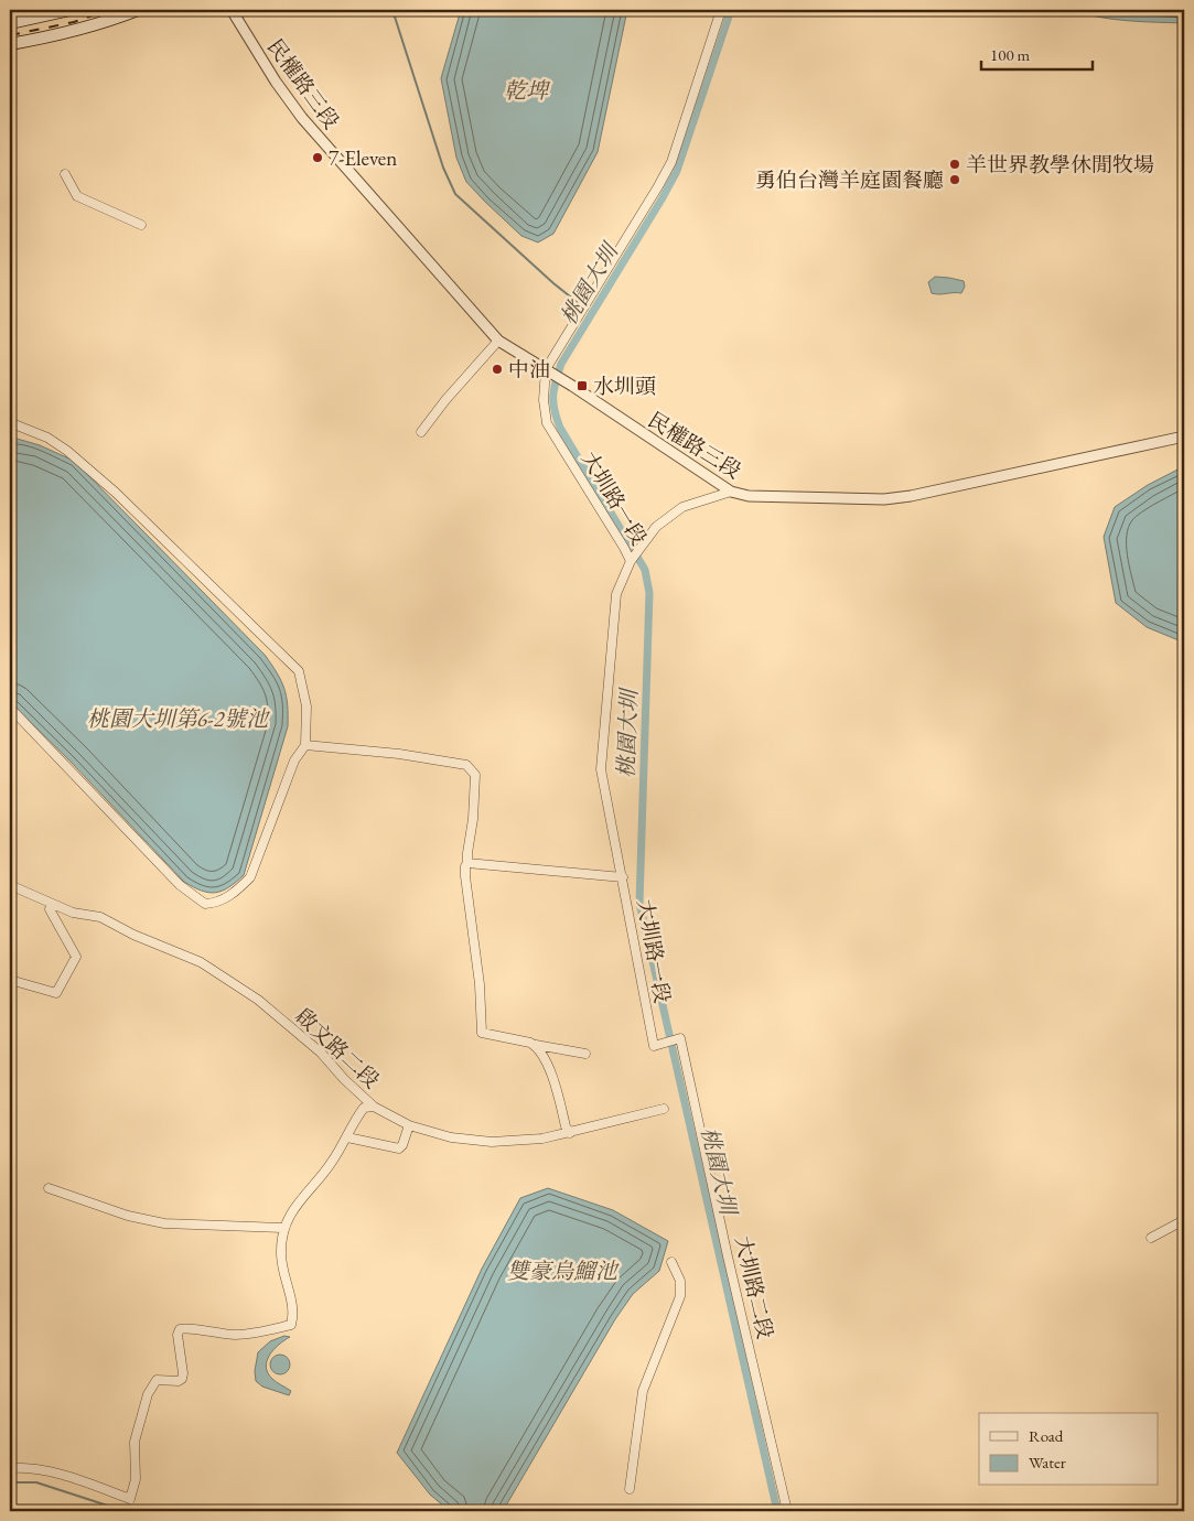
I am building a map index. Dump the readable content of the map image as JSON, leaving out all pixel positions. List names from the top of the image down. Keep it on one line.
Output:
{"streets":{"street":["民權路三段","大圳路一段","啟文路二段","大圳路二段"]},"crossings":[["民權路三段","大圳路一段"],["大圳路一段","大圳路二段"]],"water":["乾埤","桃園大圳","桃園大圳第6-2號池","雙豪烏鰡池"],"places":{"other":["7-Eleven","羊世界教學休閒牧場","勇伯台灣羊庭園餐廳","中油"],"transit":["水圳頭"]},"legend":["Road","Water"],"scale_bar":"100 m"}
